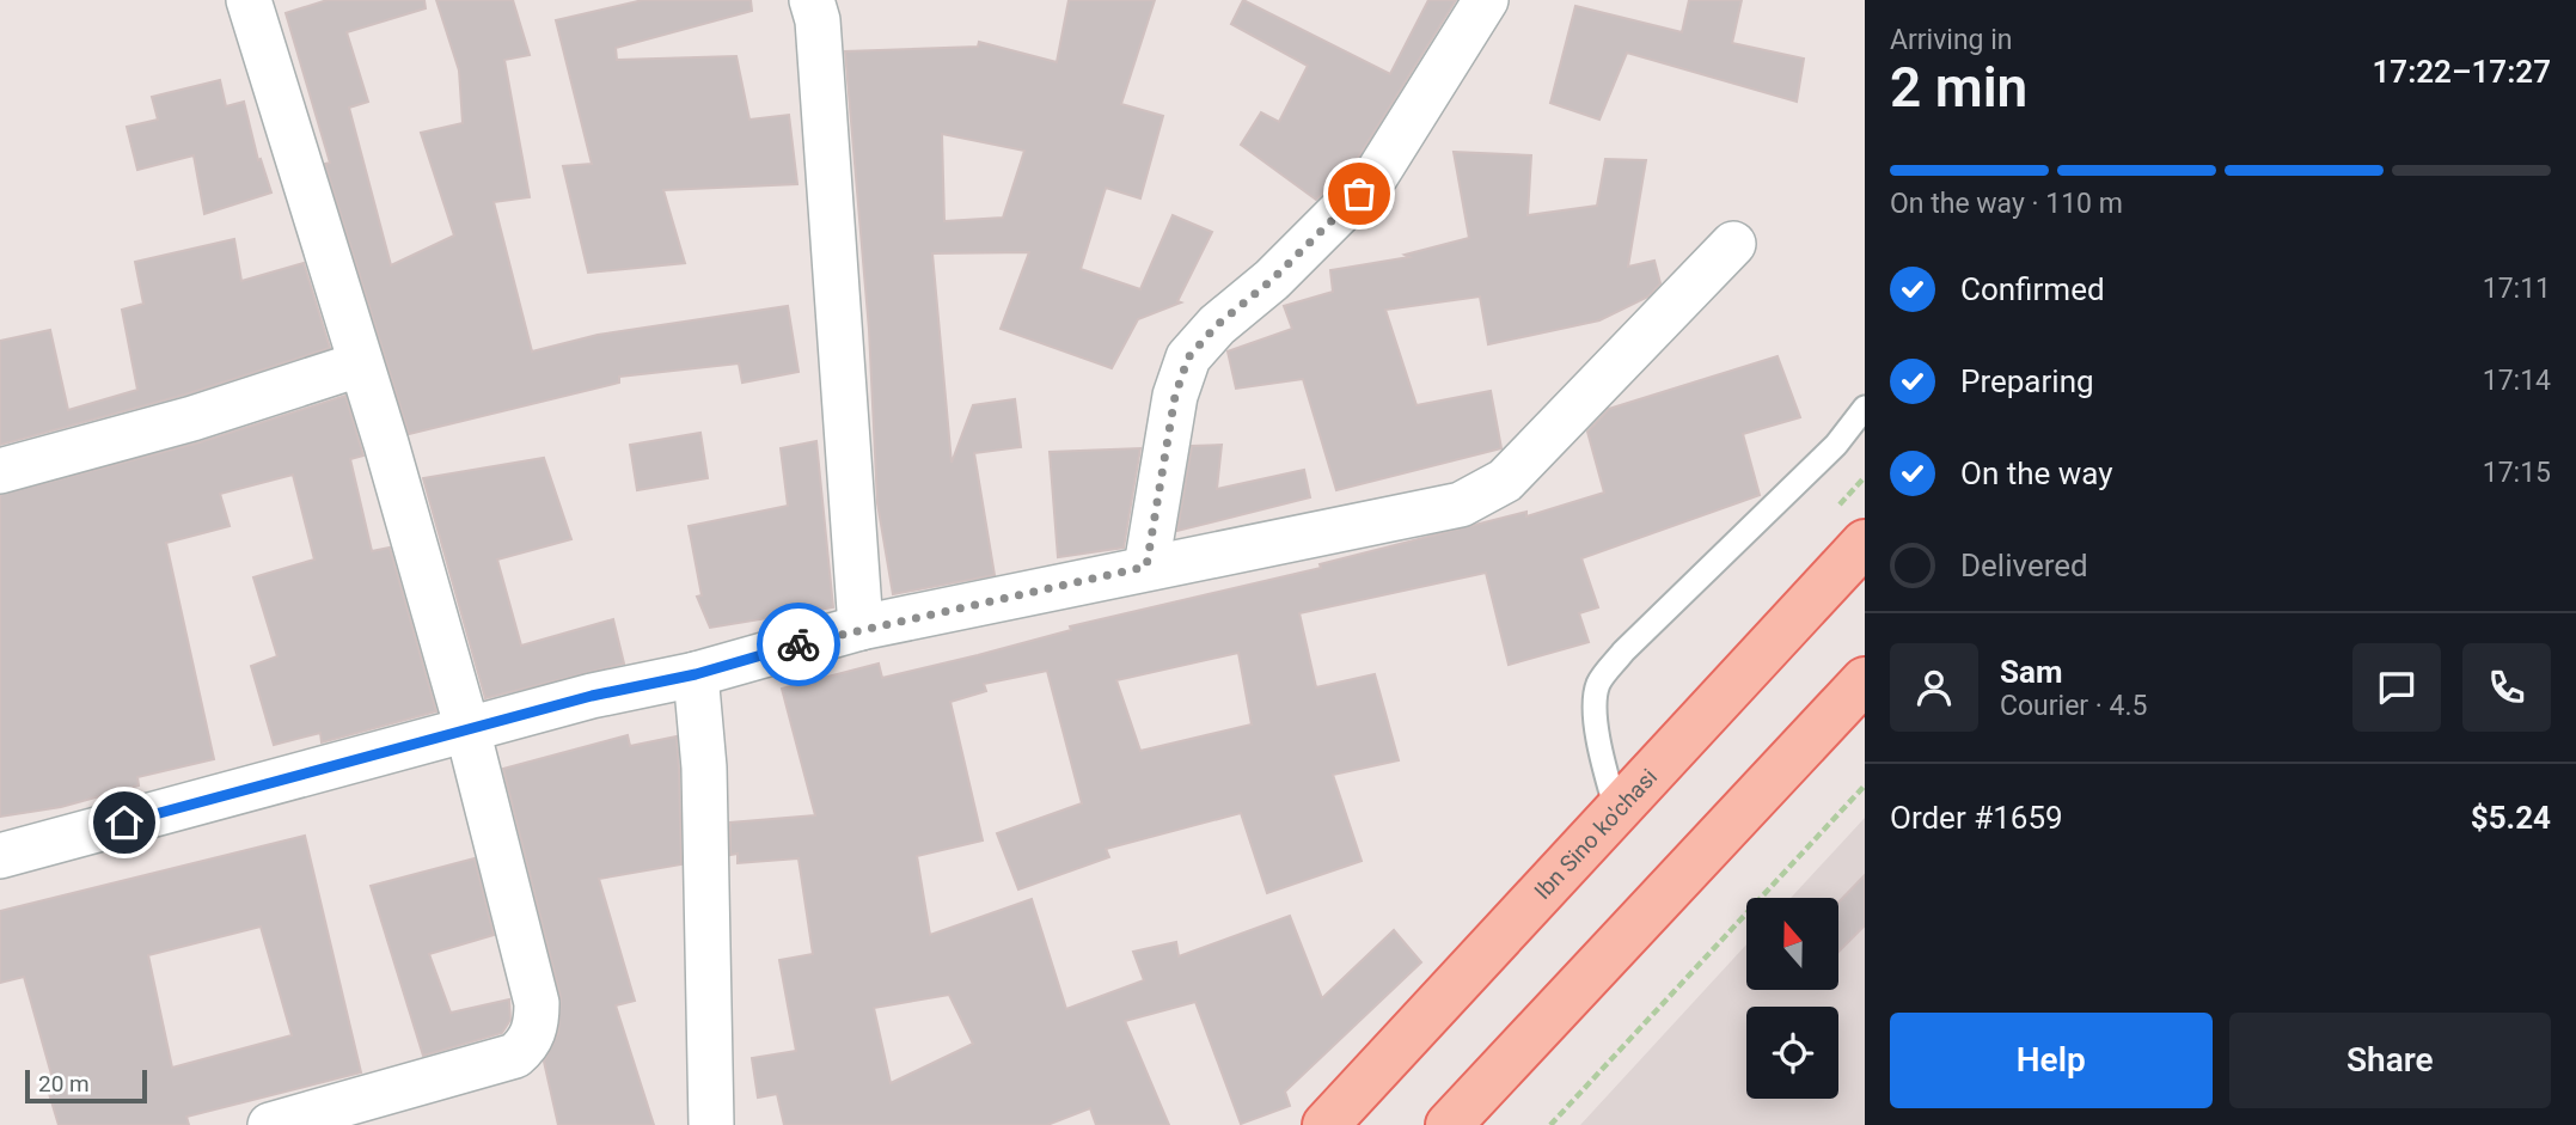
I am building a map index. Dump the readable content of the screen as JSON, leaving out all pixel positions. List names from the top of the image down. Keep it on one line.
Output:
{"streets":{"main road":["Ibn Sino ko'chasi"]},"scale_bar":"20 m","north":"top","page":{"heading":["2 min","Arriving in","17:22–17:27"],"panel":["Sam","Courier · 4.5","Order #1659","$5.24"],"bar":"On the way · 110 m","list":[["Confirmed","17:11"],["Preparing","17:14"],["On the way","17:15"],"Delivered"],"buttons":["Help","Share"],"scale":"20 m"}}
